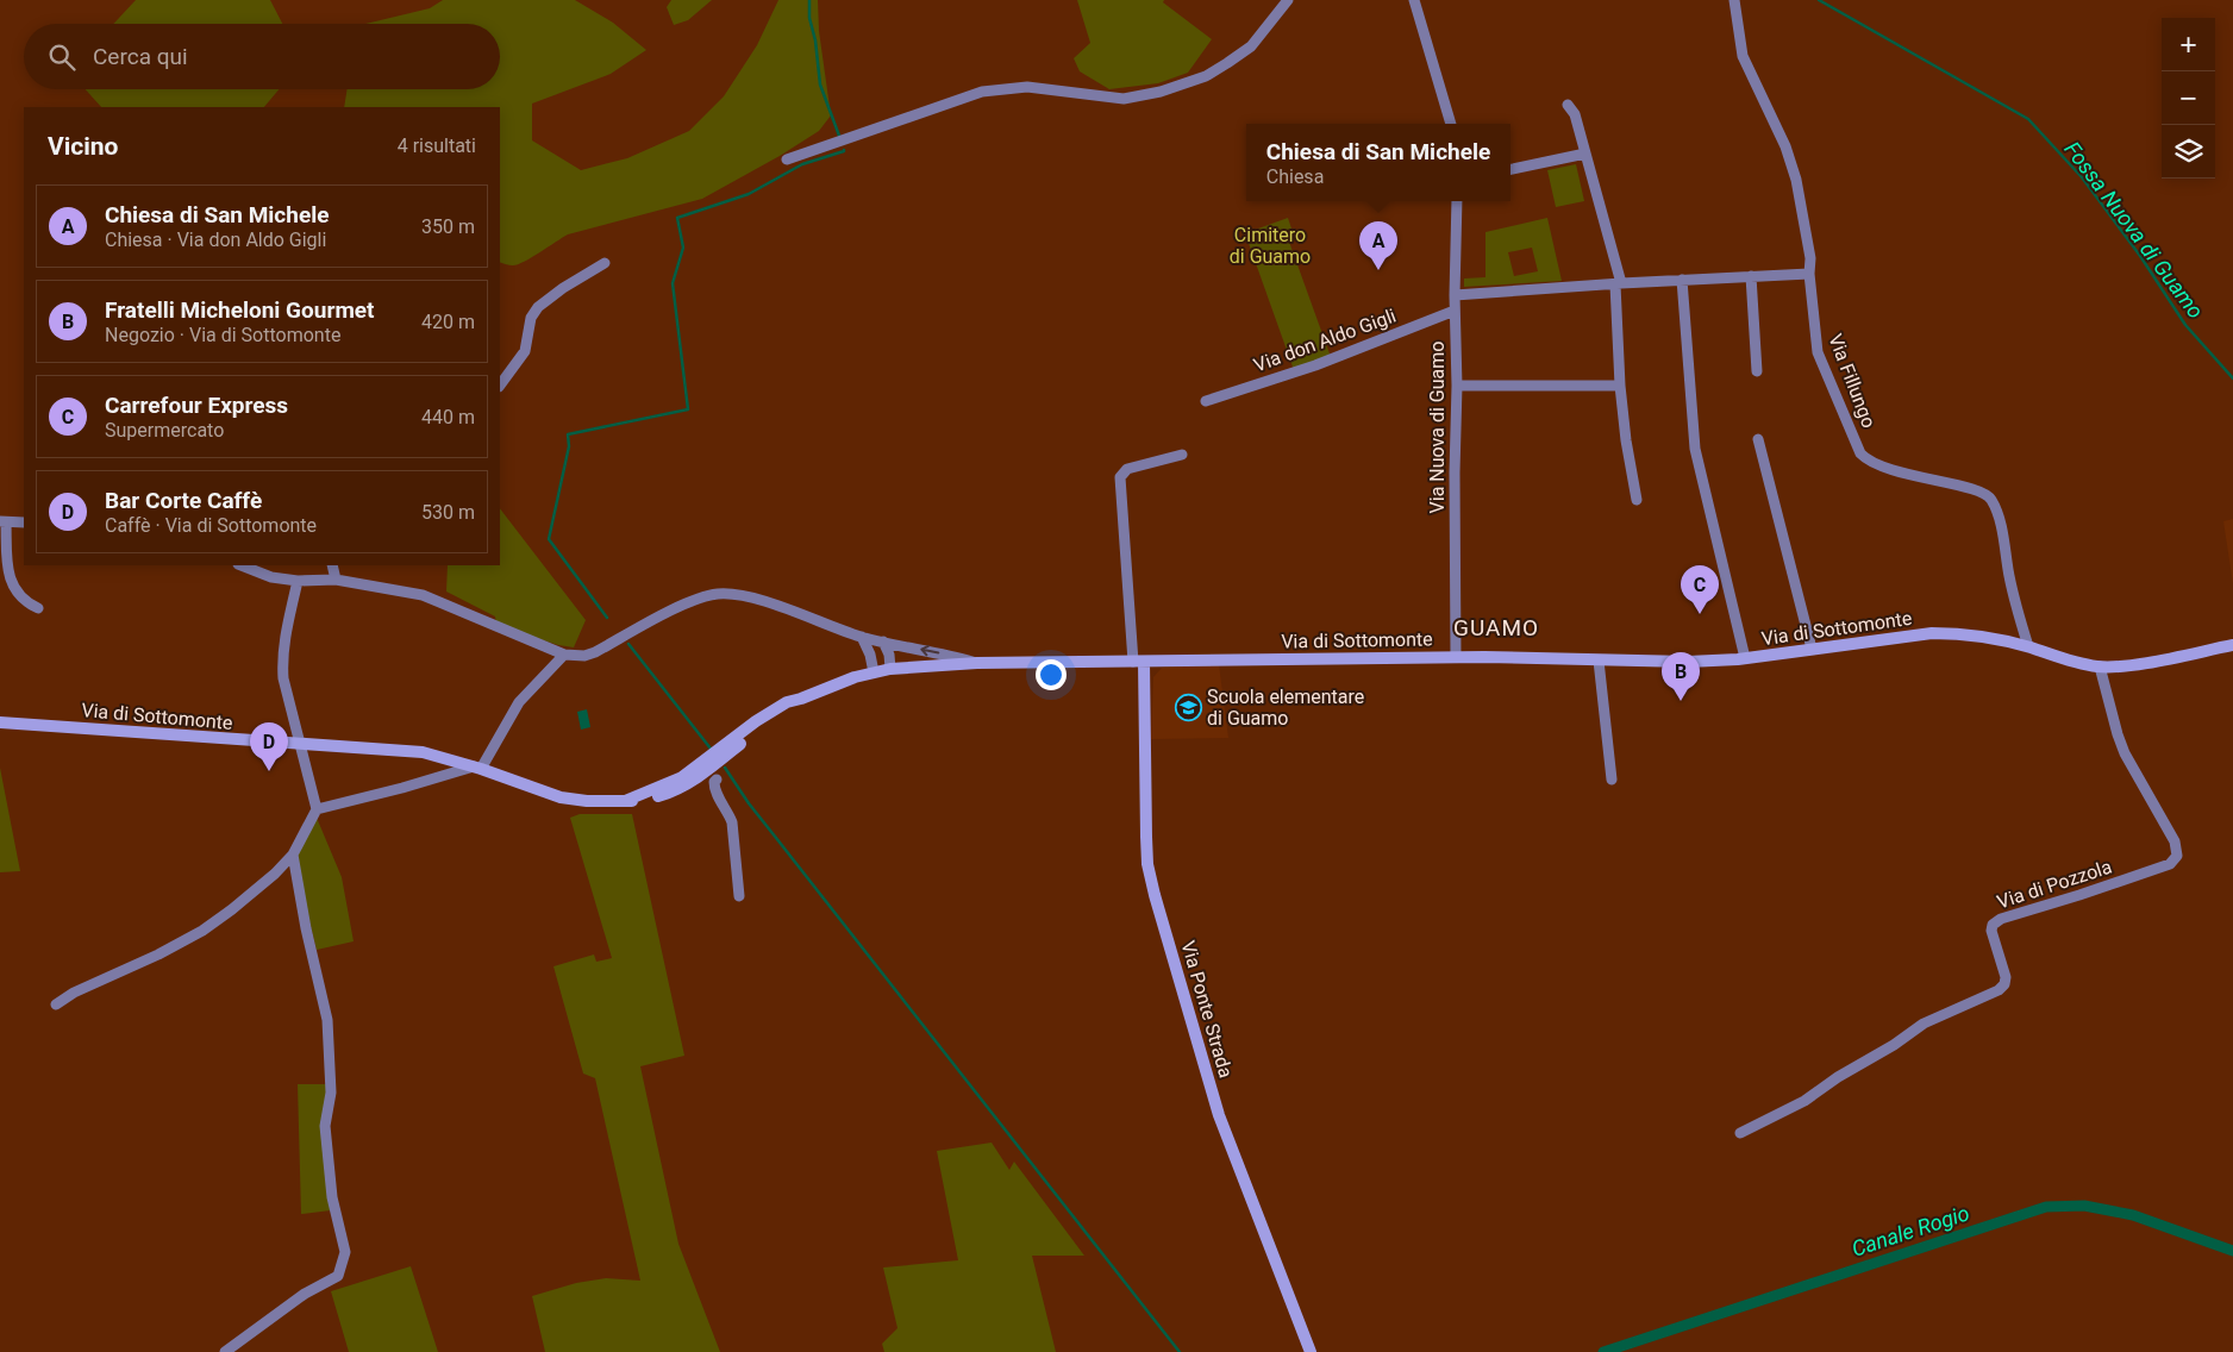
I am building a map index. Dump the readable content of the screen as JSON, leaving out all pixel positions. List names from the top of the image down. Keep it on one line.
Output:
{"streets":{"main road":["Via di Sottomonte","Via Ponte Strada"],"street":["Via don Aldo Gigli","Via Fillungo","Via Nuova di Guamo","Via di Pozzola"]},"crossings":[["Via don Aldo Gigli","Via Nuova di Guamo"],["Via Fillungo","Via di Sottomonte"],["Via Nuova di Guamo","Via di Sottomonte"],["Via di Sottomonte","Via di Pozzola"],["Via di Sottomonte","Via Ponte Strada"]],"districts":["GUAMO"],"water":["Fossa Nuova di Guamo","Canale Rogio"],"parks":["Cimitero di Guamo"],"places":{"school or university":["Scuola elementare di Guamo"]},"page":{"map_buttons":["+","−"],"search":"Cerca qui","heading":["Vicino","4 risultati"],"popup":["Chiesa di San Michele","Chiesa"],"list":[{"mark":"A","name":"Chiesa di San Michele","note":"Chiesa · Via don Aldo Gigli","value":"350 m"},{"mark":"B","name":"Fratelli Micheloni Gourmet","note":"Negozio · Via di Sottomonte","value":"420 m"},{"mark":"C","name":"Carrefour Express","note":"Supermercato","value":"440 m"},{"mark":"D","name":"Bar Corte Caffè","note":"Caffè · Via di Sottomonte","value":"530 m"}],"pins":["A","C","B","D"]}}
